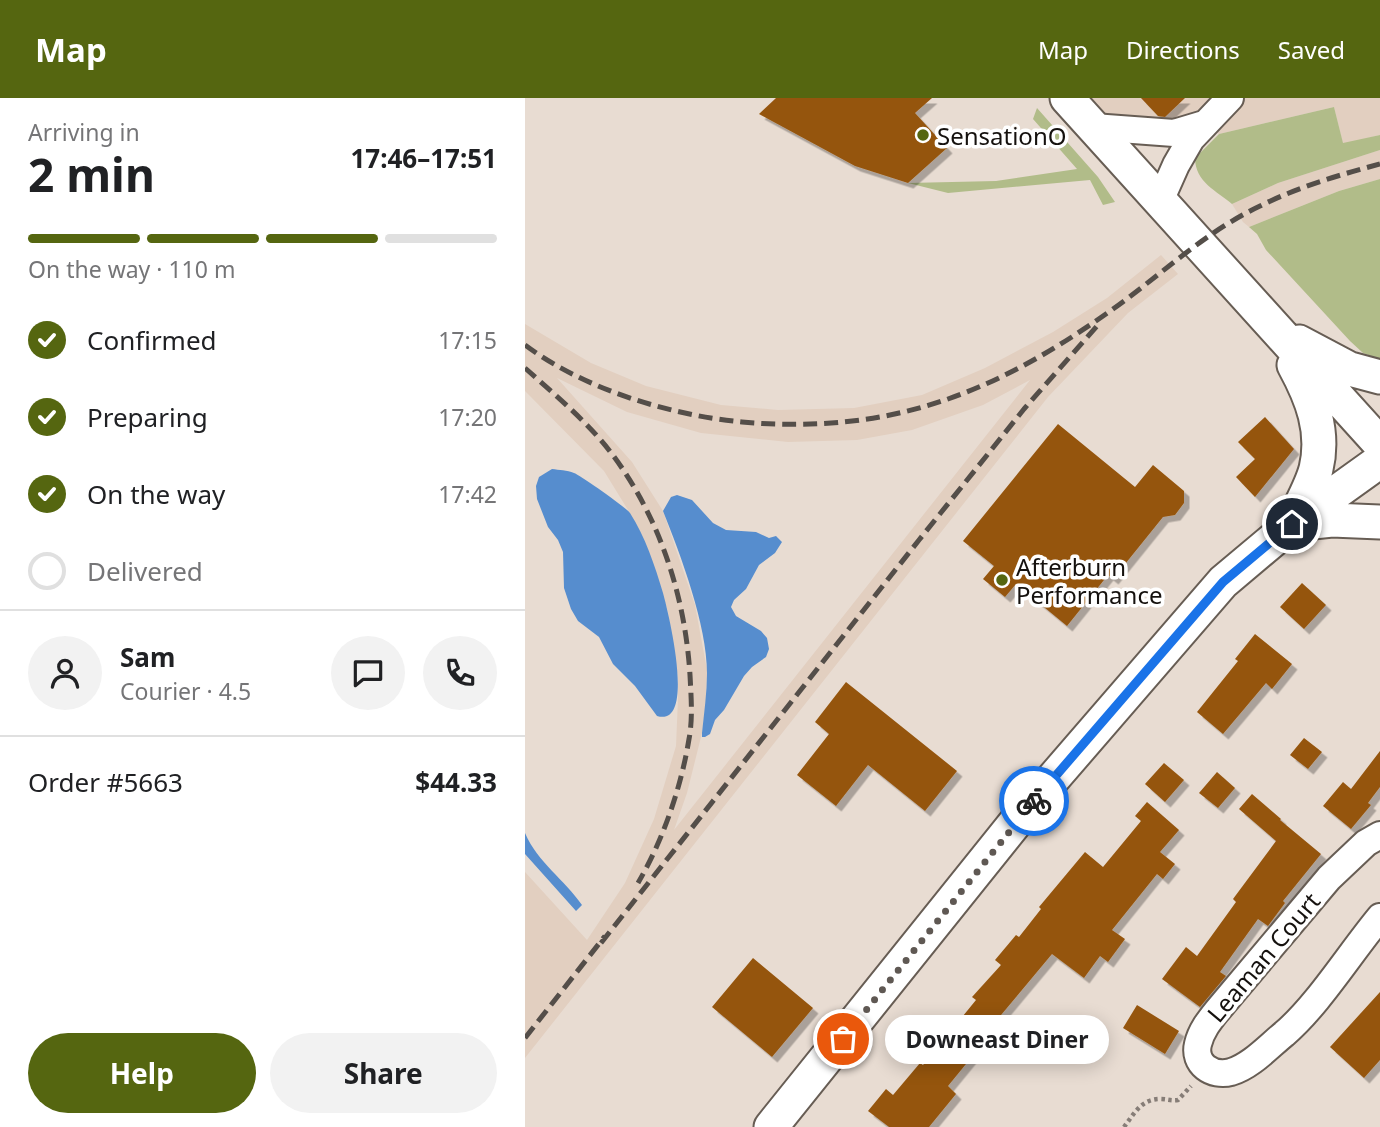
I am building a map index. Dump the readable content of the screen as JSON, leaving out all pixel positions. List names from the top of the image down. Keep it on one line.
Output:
{"streets":{"street":["Leaman Court"]},"places":["SensationO","Afterburn Performance","Downeast Diner"],"page":{"header":"Map","nav":["Map","Directions","Saved"],"heading":["2 min","Arriving in","17:46–17:51"],"panel":["Sam","Courier · 4.5","Order #5663","$44.33"],"bar":"On the way · 110 m","list":[["Confirmed","17:15"],["Preparing","17:20"],["On the way","17:42"],"Delivered"],"bubble":"Downeast Diner","buttons":["Help","Share"]}}
